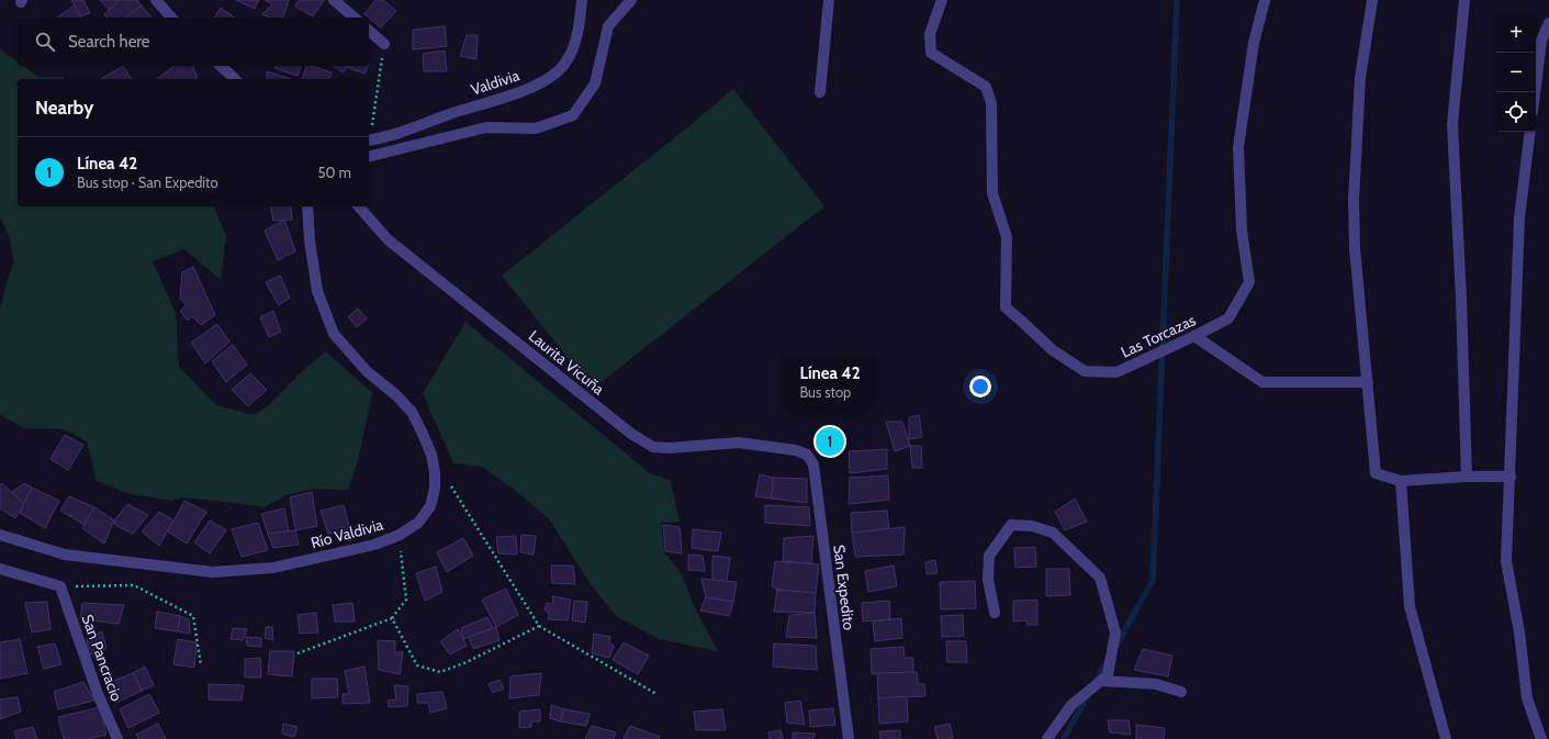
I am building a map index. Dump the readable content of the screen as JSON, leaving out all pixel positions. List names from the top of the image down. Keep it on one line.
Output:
{"streets":{"street":["Valdivia","Las Torcazas","Laurita Vicuña","Río Valdivia","San Expedito","San Pancracio"]},"crossings":[["Laurita Vicuña","San Expedito"]],"page":{"map_buttons":["+","−"],"search":"Search here","heading":"Nearby","list":[{"mark":"1","name":"Línea 42","note":"Bus stop · San Expedito","value":"50 m"}],"popup":["Línea 42","Bus stop"],"pins":"1"}}
